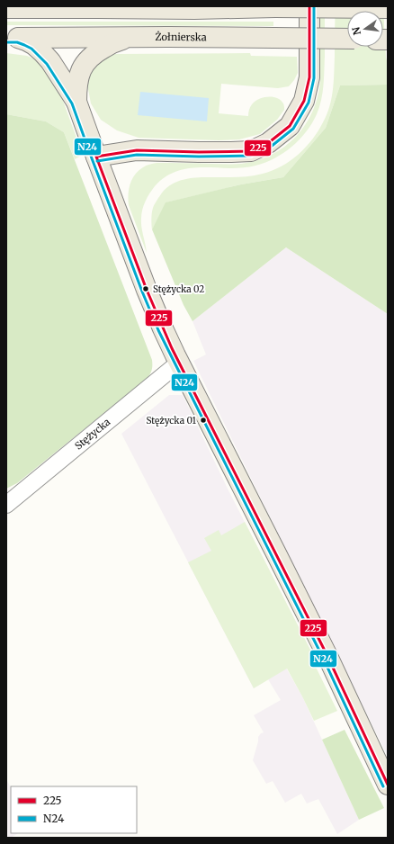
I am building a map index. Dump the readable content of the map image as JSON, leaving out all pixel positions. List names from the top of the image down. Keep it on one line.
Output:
{"streets":{"main road":["Żołnierska"],"street":["Stężycka"]},"places":["Stężycka 02","Stężycka 01"],"lines":["transit line 225","transit line N24"],"legend":["225","N24"],"north":"left"}
